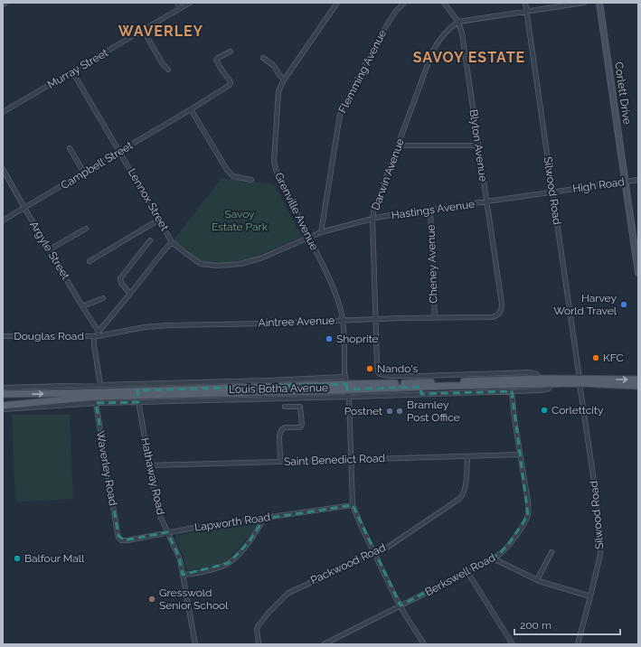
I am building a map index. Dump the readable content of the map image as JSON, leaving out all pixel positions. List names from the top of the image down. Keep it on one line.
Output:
{"streets":{"main road":["Corlett Drive","Louis Botha Avenue"],"street":["Murray Street","Flemming Avenue","Blyton Avenue","Campbell Street","Darwin Avenue","High Road","Silwood Road","Lennox Street","Hastings Avenue","Grenville Avenue","Argyle Street","Cheney Avenue","Aintree Avenue","Douglas Road","Saint Benedict Road","Waverley Road","Hathaway Road","Lapworth Road","Packwood Road","Berkswell Road"]},"crossings":[["Murray Street","Lennox Street"],["Flemming Avenue","Hastings Avenue"],["Corlett Drive","High Road"],["Blyton Avenue","Darwin Avenue"],["Blyton Avenue","Hastings Avenue"],["Blyton Avenue","Aintree Avenue"],["Campbell Street","Lennox Street"],["Campbell Street","Argyle Street"],["Darwin Avenue","Hastings Avenue"],["Darwin Avenue","Aintree Avenue"],["Darwin Avenue","Louis Botha Avenue"],["High Road","Silwood Road"],["High Road","Hastings Avenue"],["Silwood Road","Louis Botha Avenue"],["Lennox Street","Hastings Avenue"],["Lennox Street","Argyle Street"],["Lennox Street","Aintree Avenue"],["Lennox Street","Douglas Road"],["Hastings Avenue","Grenville Avenue"],["Hastings Avenue","Cheney Avenue"],["Grenville Avenue","Aintree Avenue"],["Grenville Avenue","Louis Botha Avenue"],["Grenville Avenue","Saint Benedict Road"],["Grenville Avenue","Lapworth Road"],["Cheney Avenue","Aintree Avenue"],["Aintree Avenue","Douglas Road"],["Louis Botha Avenue","Waverley Road"],["Louis Botha Avenue","Hathaway Road"],["Louis Botha Avenue","Berkswell Road"],["Saint Benedict Road","Hathaway Road"],["Saint Benedict Road","Packwood Road"],["Saint Benedict Road","Berkswell Road"],["Waverley Road","Lapworth Road"],["Hathaway Road","Lapworth Road"]],"districts":["WAVERLEY","SAVOY ESTATE"],"parks":["Savoy Estate Park"],"places":["Harvey World Travel","Shoprite","KFC","Nando's","Corlettcity","Postnet","Bramley Post Office","Balfour Mall","Gresswold Senior School"],"scale_bar":"200 m"}
